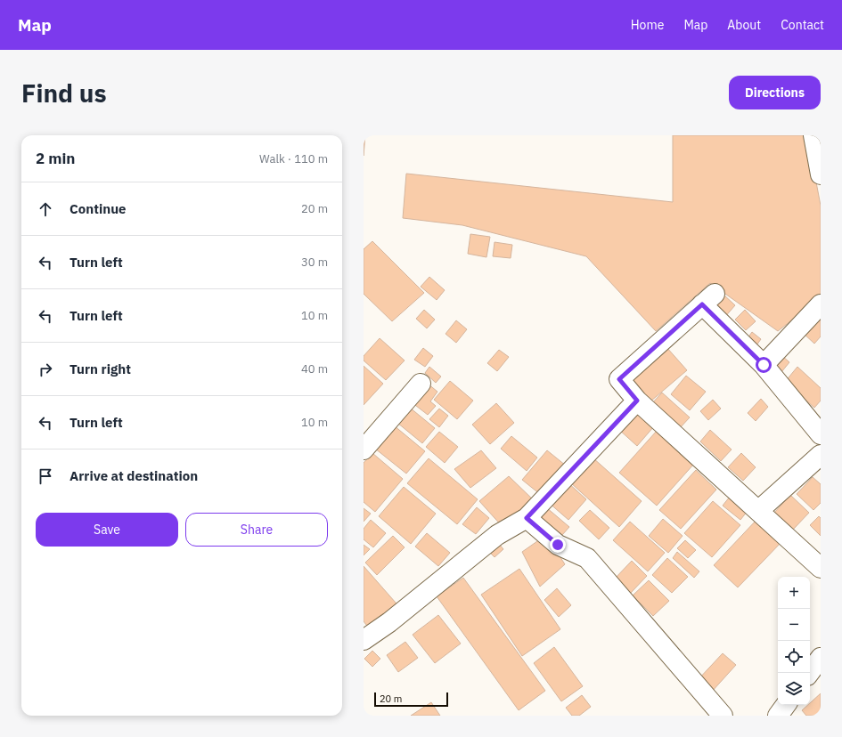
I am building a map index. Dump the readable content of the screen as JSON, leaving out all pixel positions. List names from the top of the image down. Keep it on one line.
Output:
{"scale_bar":"20 m","page":{"header":"Map","nav":["Home","Map","About","Contact"],"buttons":["Directions",["Save","Share"]],"title":"Find us","heading":["2 min","Walk · 110 m"],"list":[["Continue","20 m"],["Turn left","30 m"],["Turn left","10 m"],["Turn right","40 m"],["Turn left","10 m"],"Arrive at destination"],"map_buttons":["+","−"],"scale":"20 m"}}
